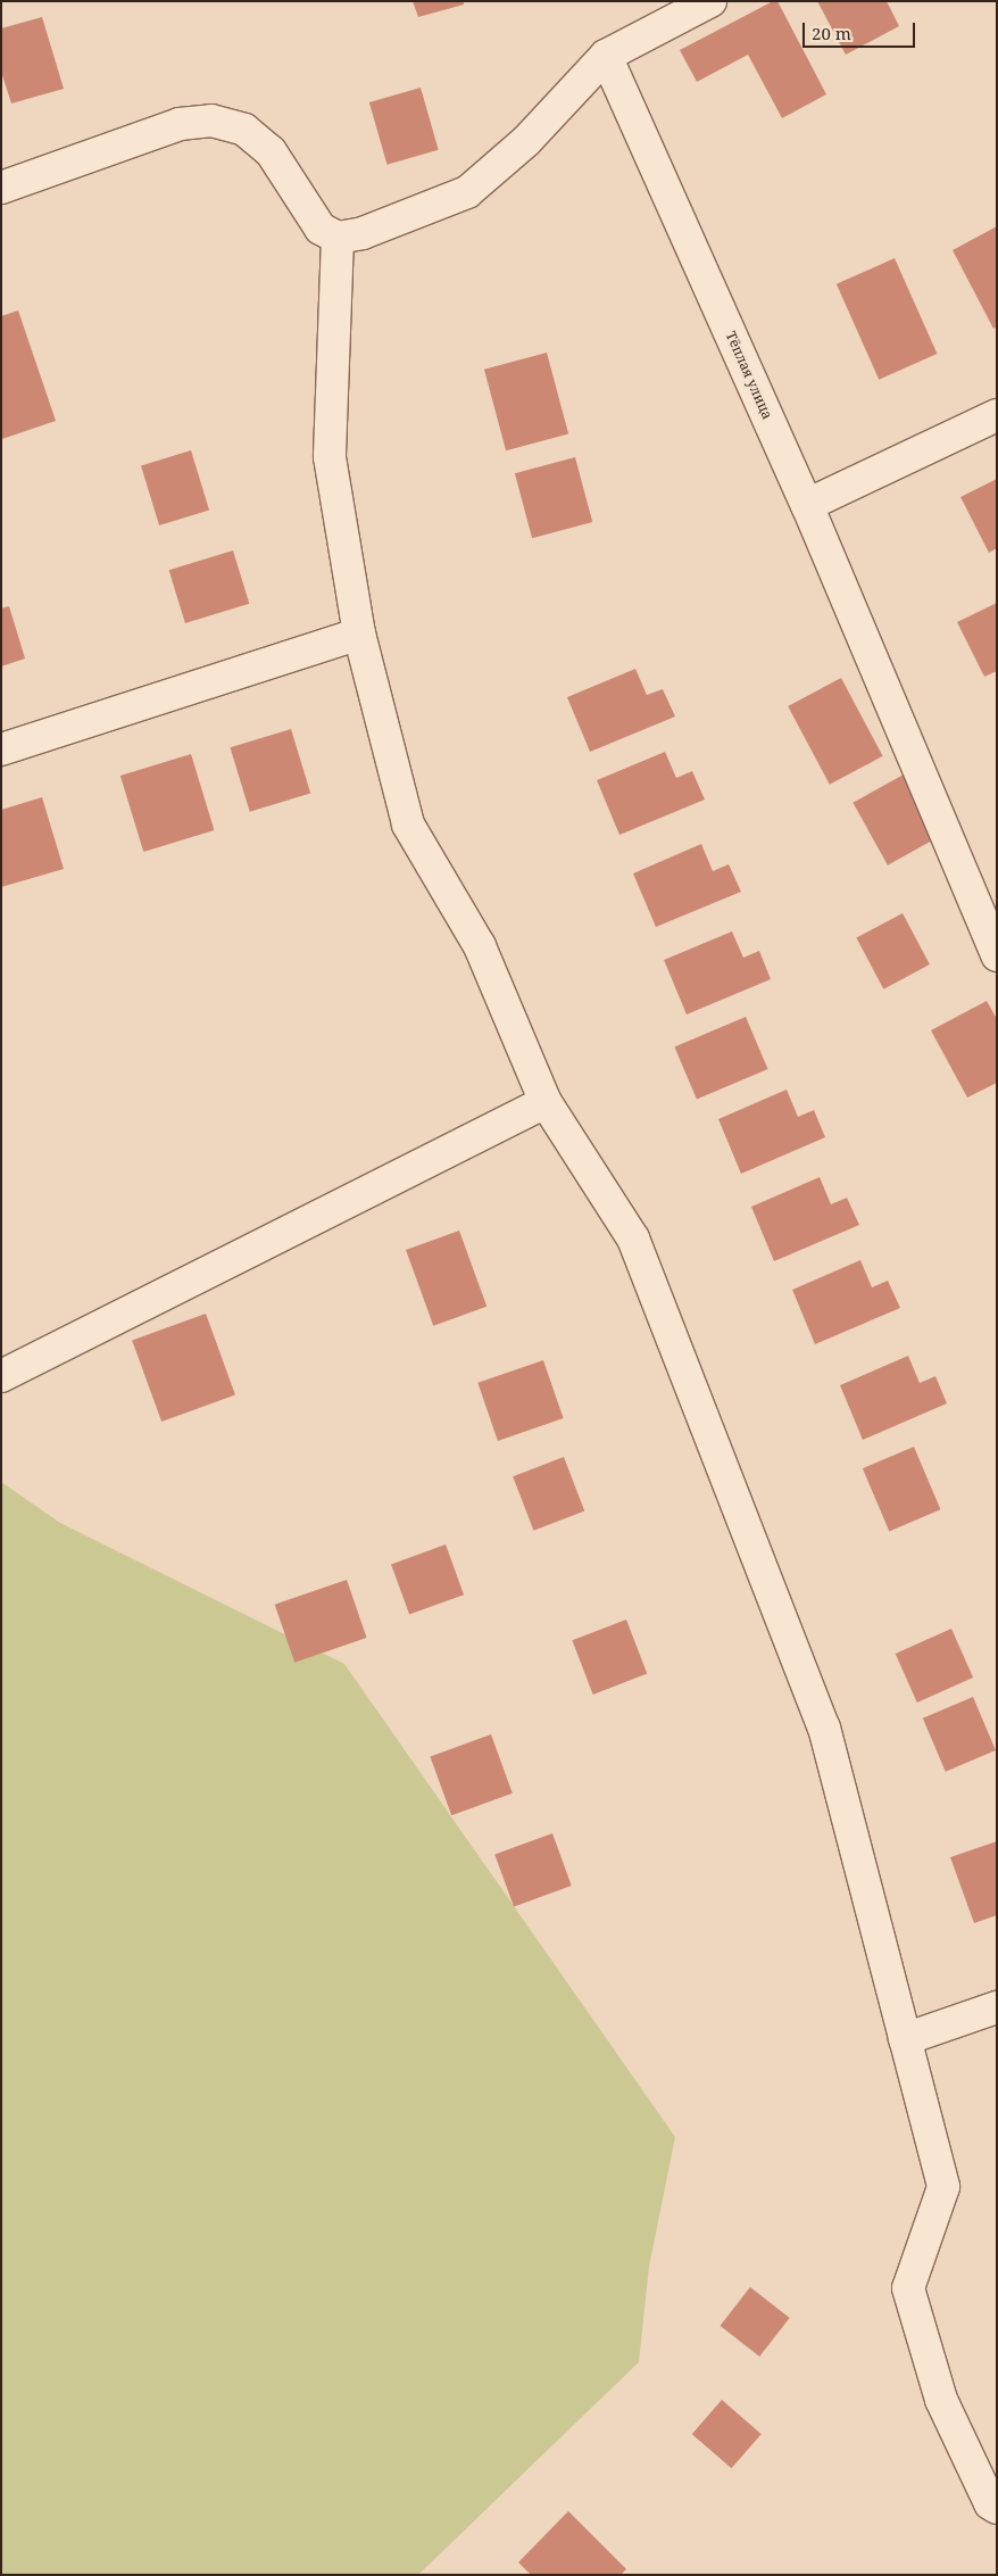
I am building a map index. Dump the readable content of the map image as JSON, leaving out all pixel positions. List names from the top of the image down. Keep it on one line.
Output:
{"streets":{"street":["Тёплая улица"]},"scale_bar":"20 m"}
